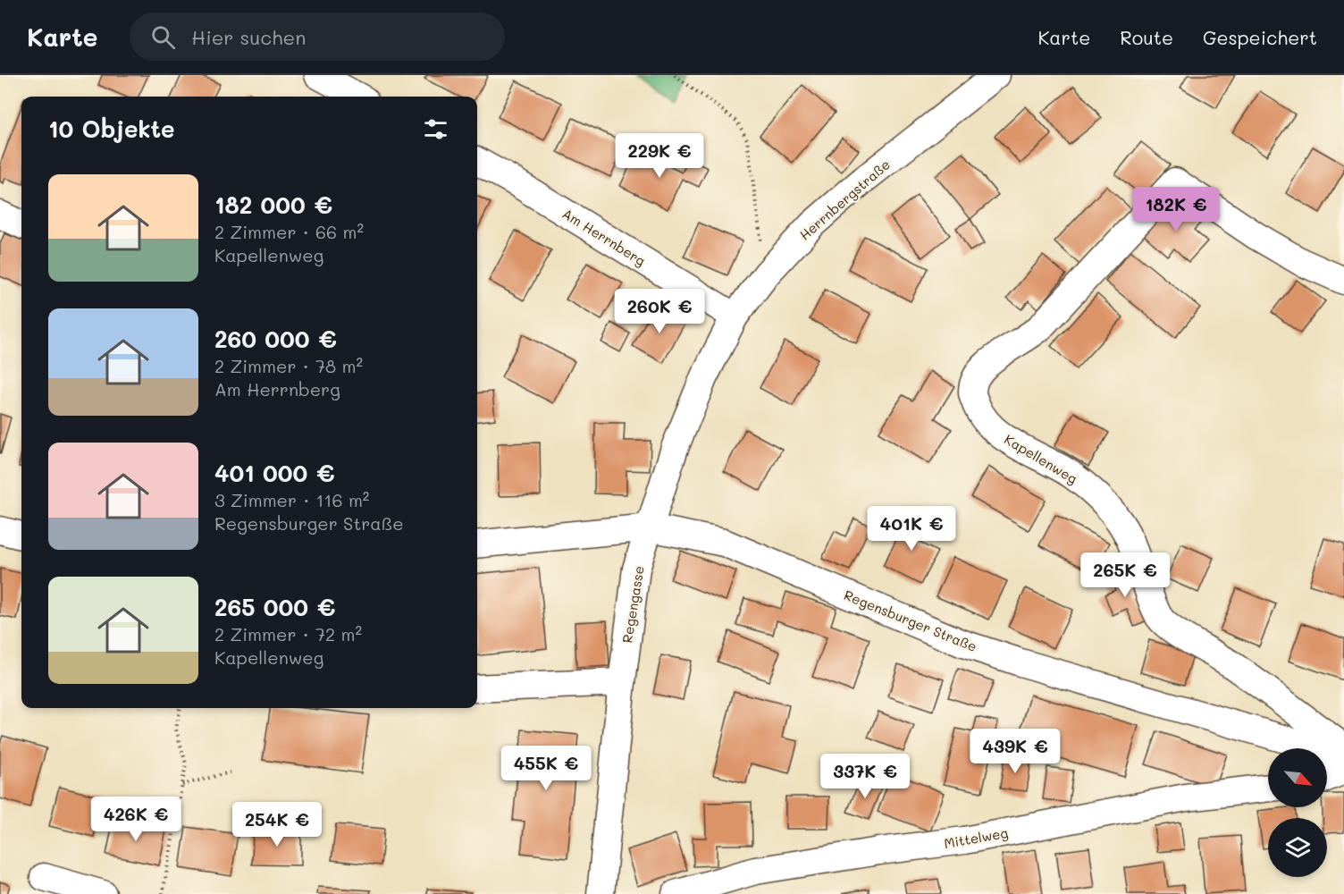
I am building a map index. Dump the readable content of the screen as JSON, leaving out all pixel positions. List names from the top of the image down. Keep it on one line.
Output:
{"streets":{"street":["Herrnbergstraße","Am Herrnberg","Kapellenweg","Regengasse","Regensburger Straße","Mittelweg"]},"crossings":[["Herrnbergstraße","Am Herrnberg"],["Herrnbergstraße","Regengasse"],["Herrnbergstraße","Regensburger Straße"],["Regengasse","Regensburger Straße"]],"north":"bottom right","page":{"header":"Karte","search":"Hier suchen","nav":["Karte","Route","Gespeichert"],"heading":"10 Objekte","price":["229K €","182K €","260K €","401K €","265K €","439K €","455K €","337K €","426K €","254K €"],"list":[{"name":"182 000 €","note":"2 Zimmer · 66 m² · Kapellenweg"},{"name":"260 000 €","note":"2 Zimmer · 78 m² · Am Herrnberg"},{"name":"401 000 €","note":"3 Zimmer · 116 m² · Regensburger Straße"},{"name":"265 000 €","note":"2 Zimmer · 72 m² · Kapellenweg"}]}}
